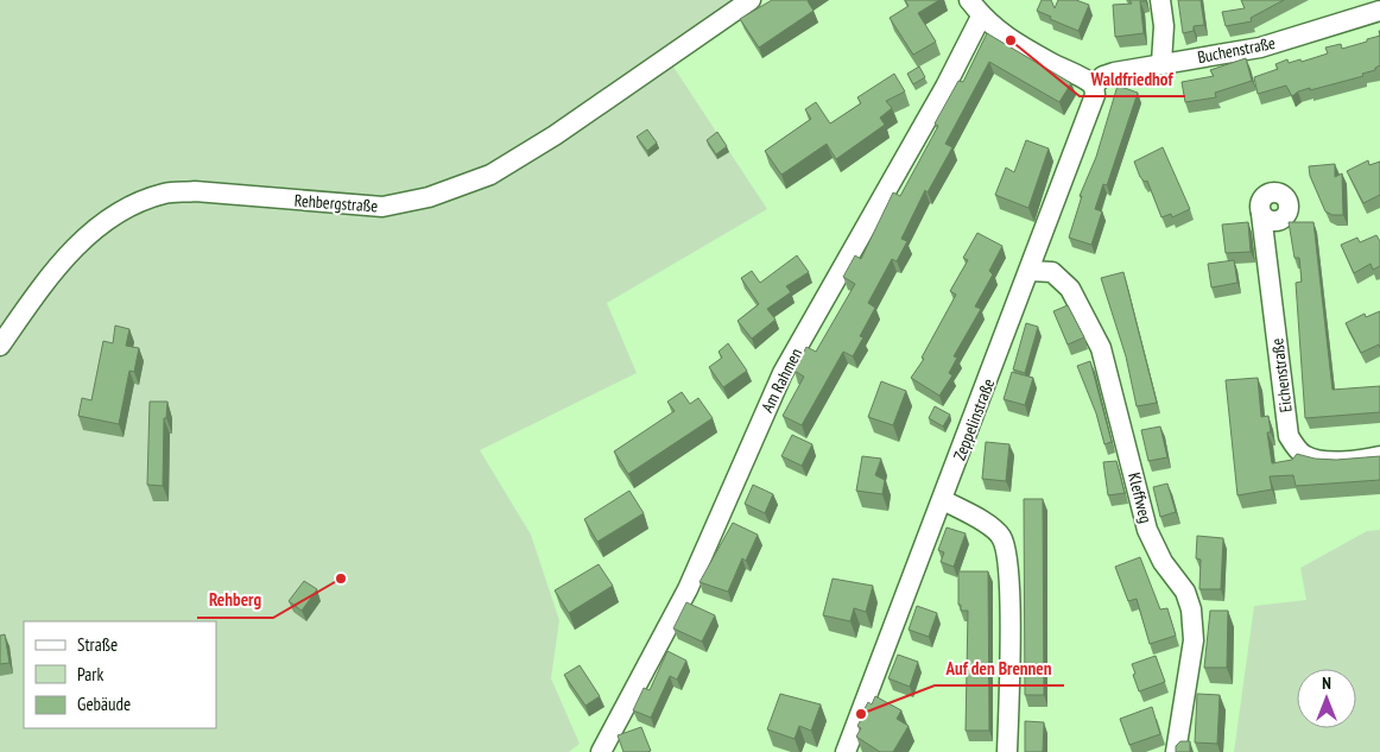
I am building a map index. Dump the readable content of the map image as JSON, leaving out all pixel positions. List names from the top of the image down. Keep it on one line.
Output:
{"streets":{"street":["Buchenstraße","Rehbergstraße","Eichenstraße","Am Rahmen","Zeppelinstraße","Kleffweg"]},"crossings":[["Buchenstraße","Zeppelinstraße"],["Zeppelinstraße","Kleffweg"]],"places":["Waldfriedhof","Rehberg","Auf den Brennen"],"legend":["Straße","Park","Gebäude"],"north":"top"}
